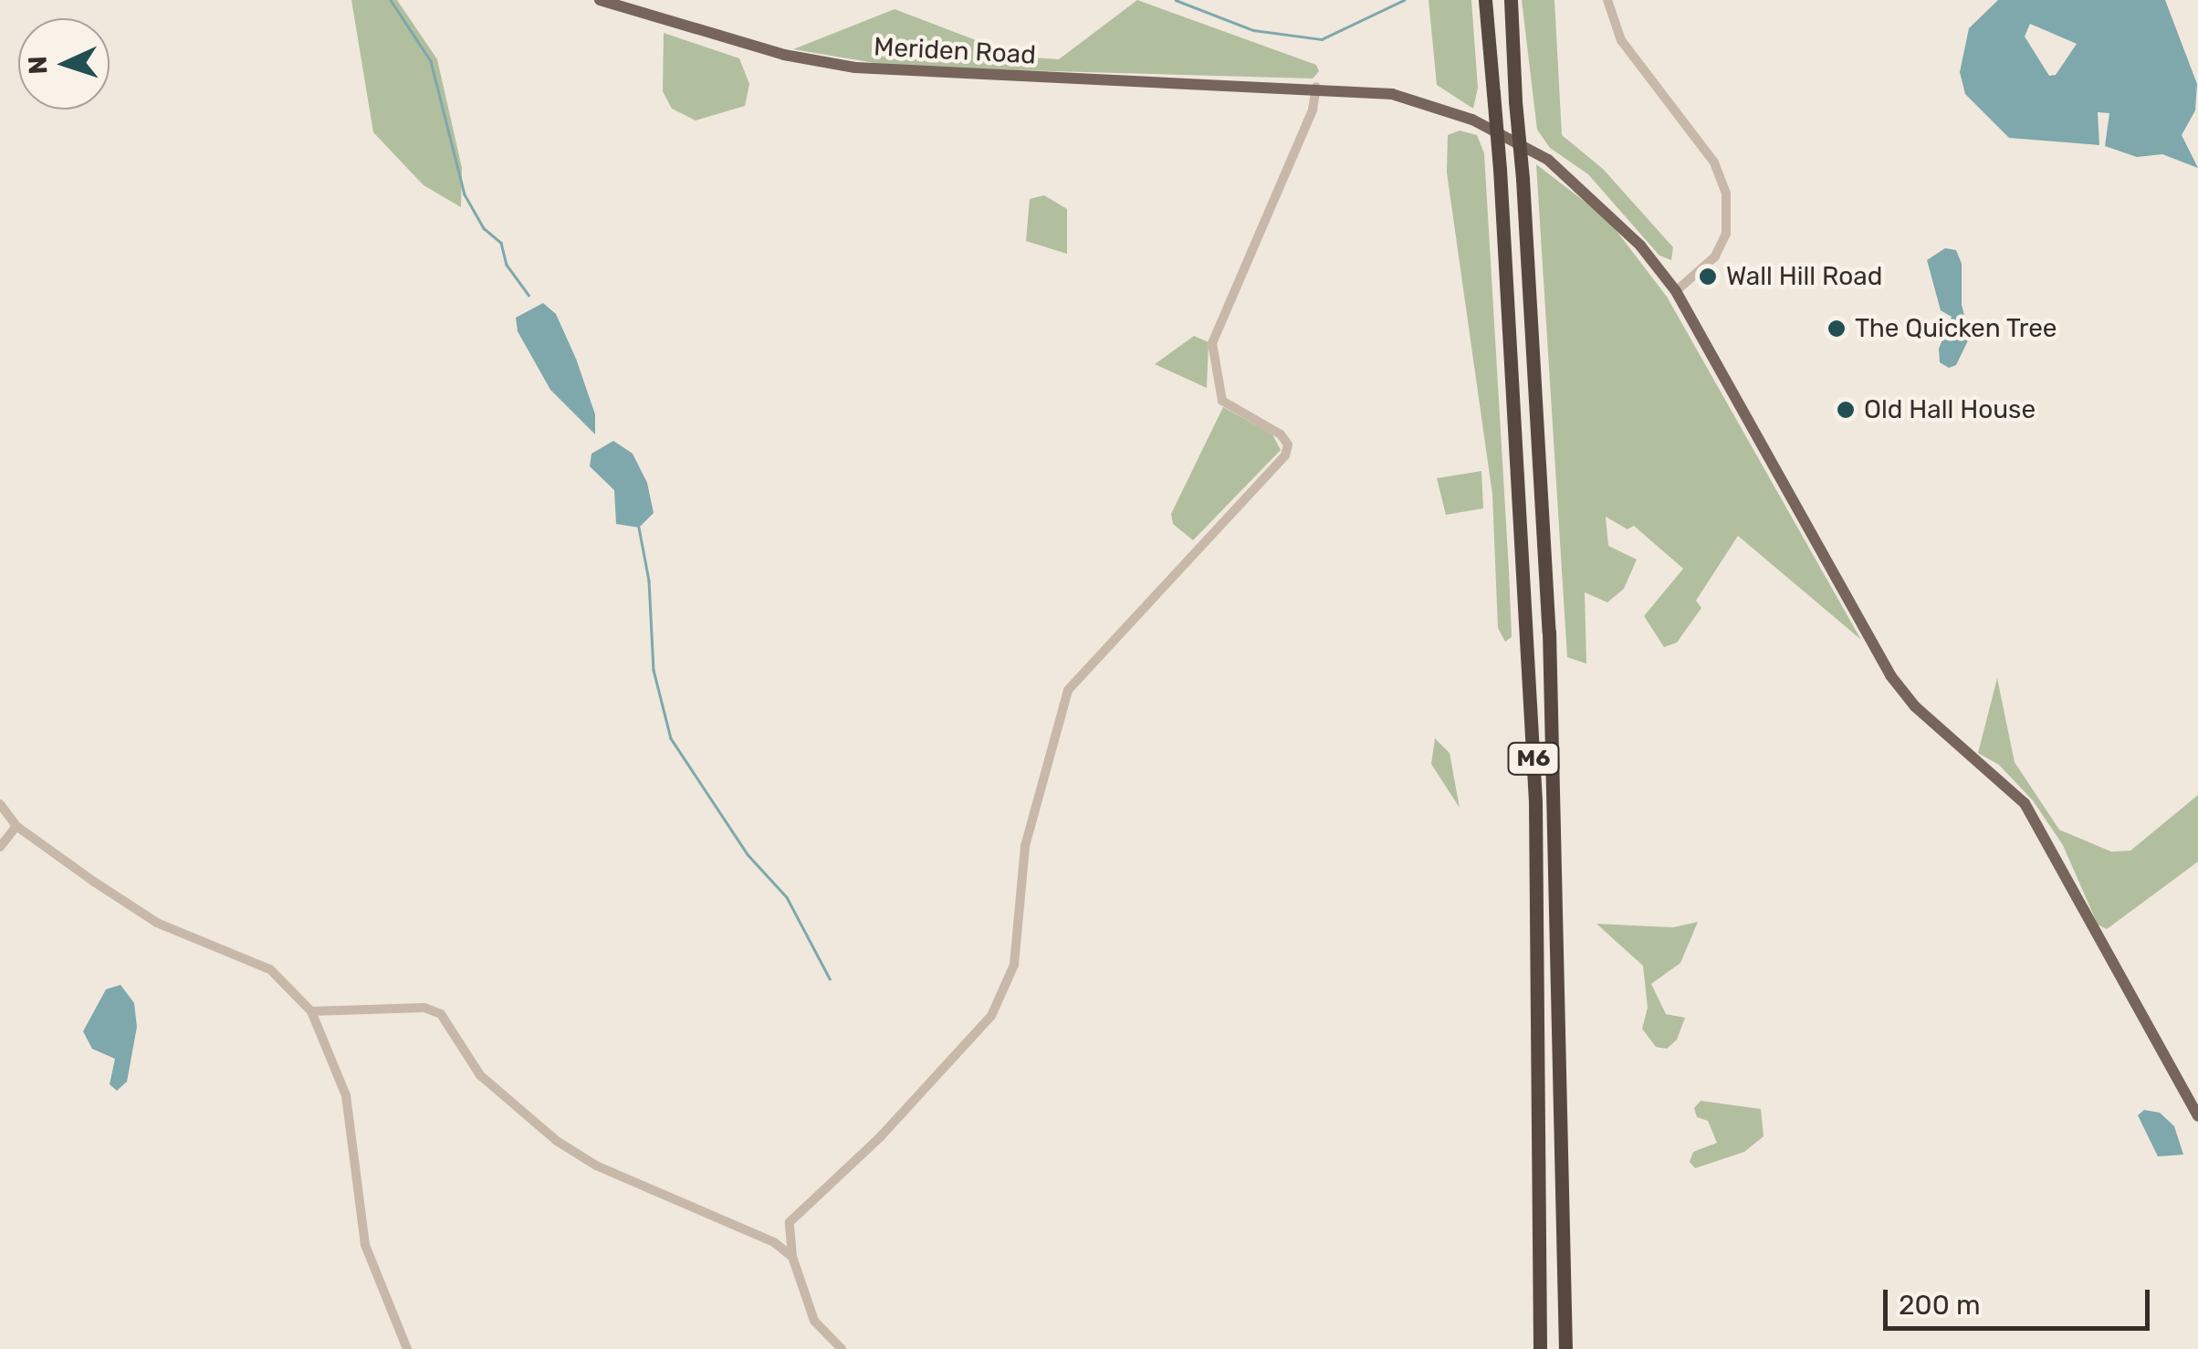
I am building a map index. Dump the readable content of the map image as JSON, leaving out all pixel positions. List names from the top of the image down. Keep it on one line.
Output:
{"streets":{"highway":["M6"],"main road":["Meriden Road"]},"places":["Wall Hill Road","The Quicken Tree","Old Hall House"],"scale_bar":"200 m","north":"left"}
